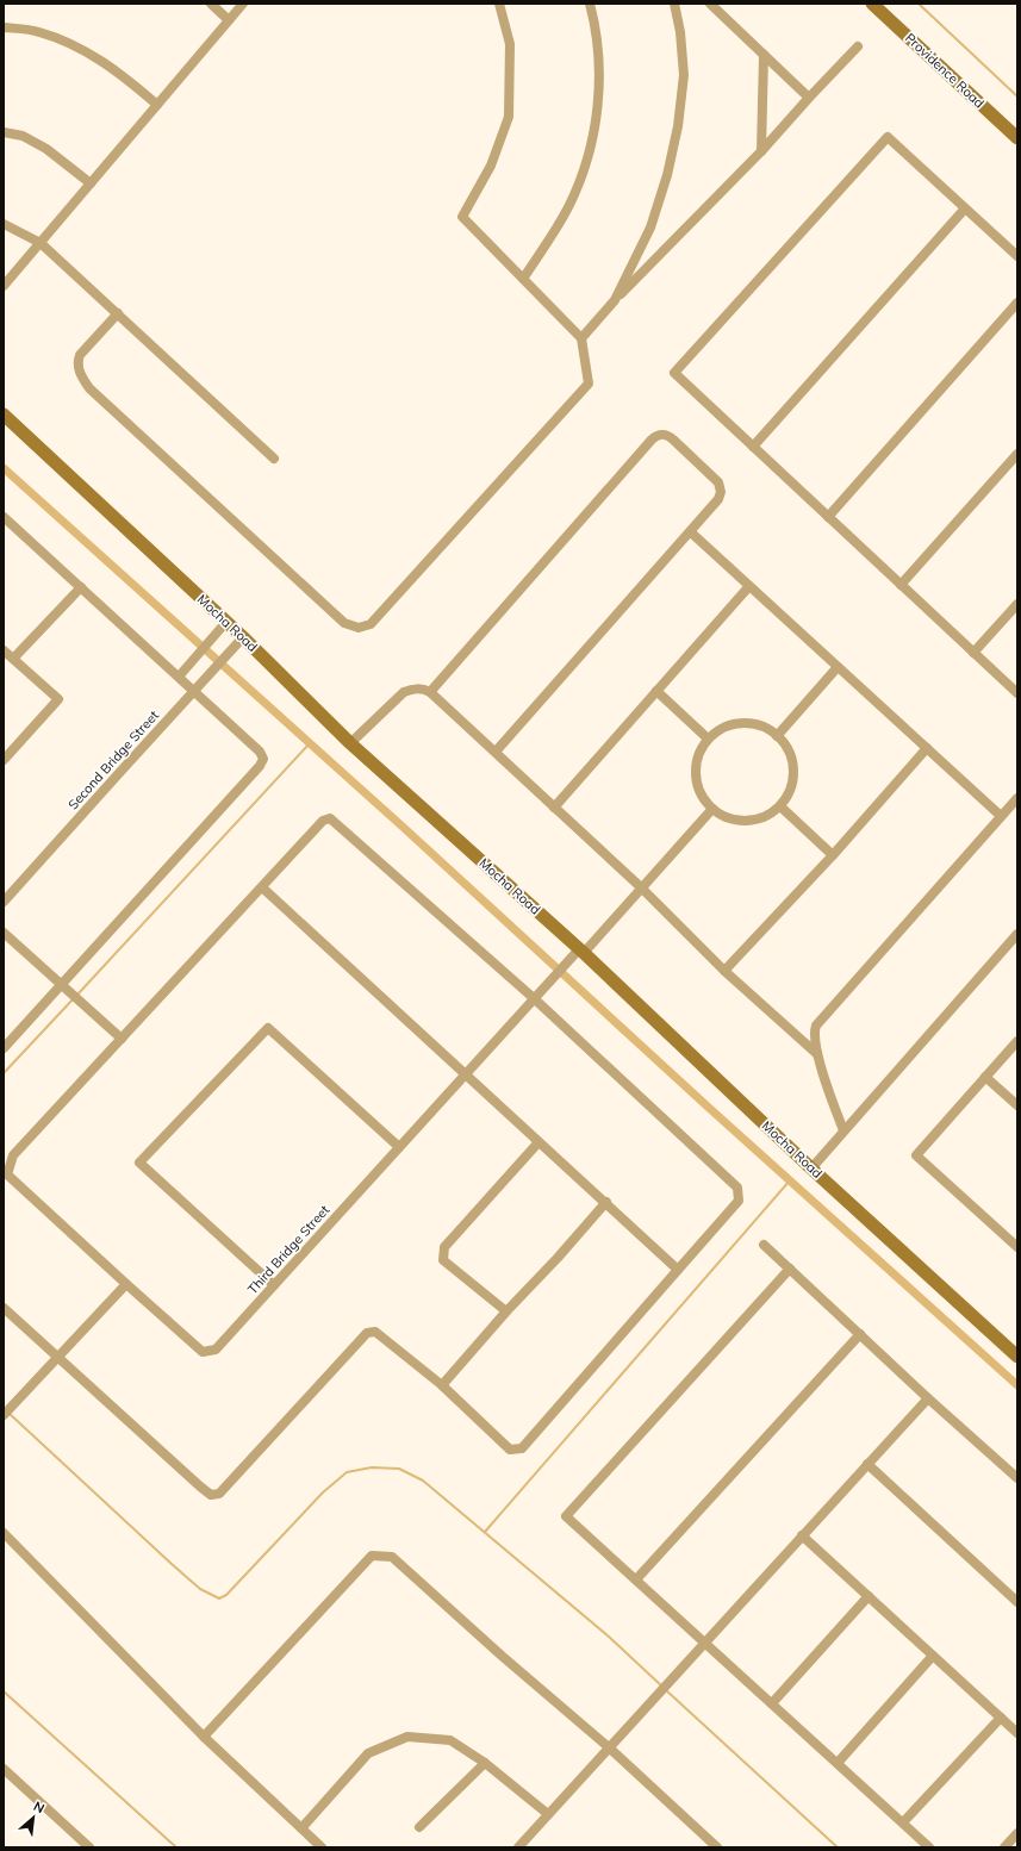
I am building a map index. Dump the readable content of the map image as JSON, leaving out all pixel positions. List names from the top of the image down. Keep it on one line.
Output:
{"streets":{"street":["Providence Road","Mocha Road","Second Bridge Street","Third Bridge Street"]},"crossings":[["Mocha Road","Second Bridge Street"],["Mocha Road","Third Bridge Street"]],"north":"top right"}
